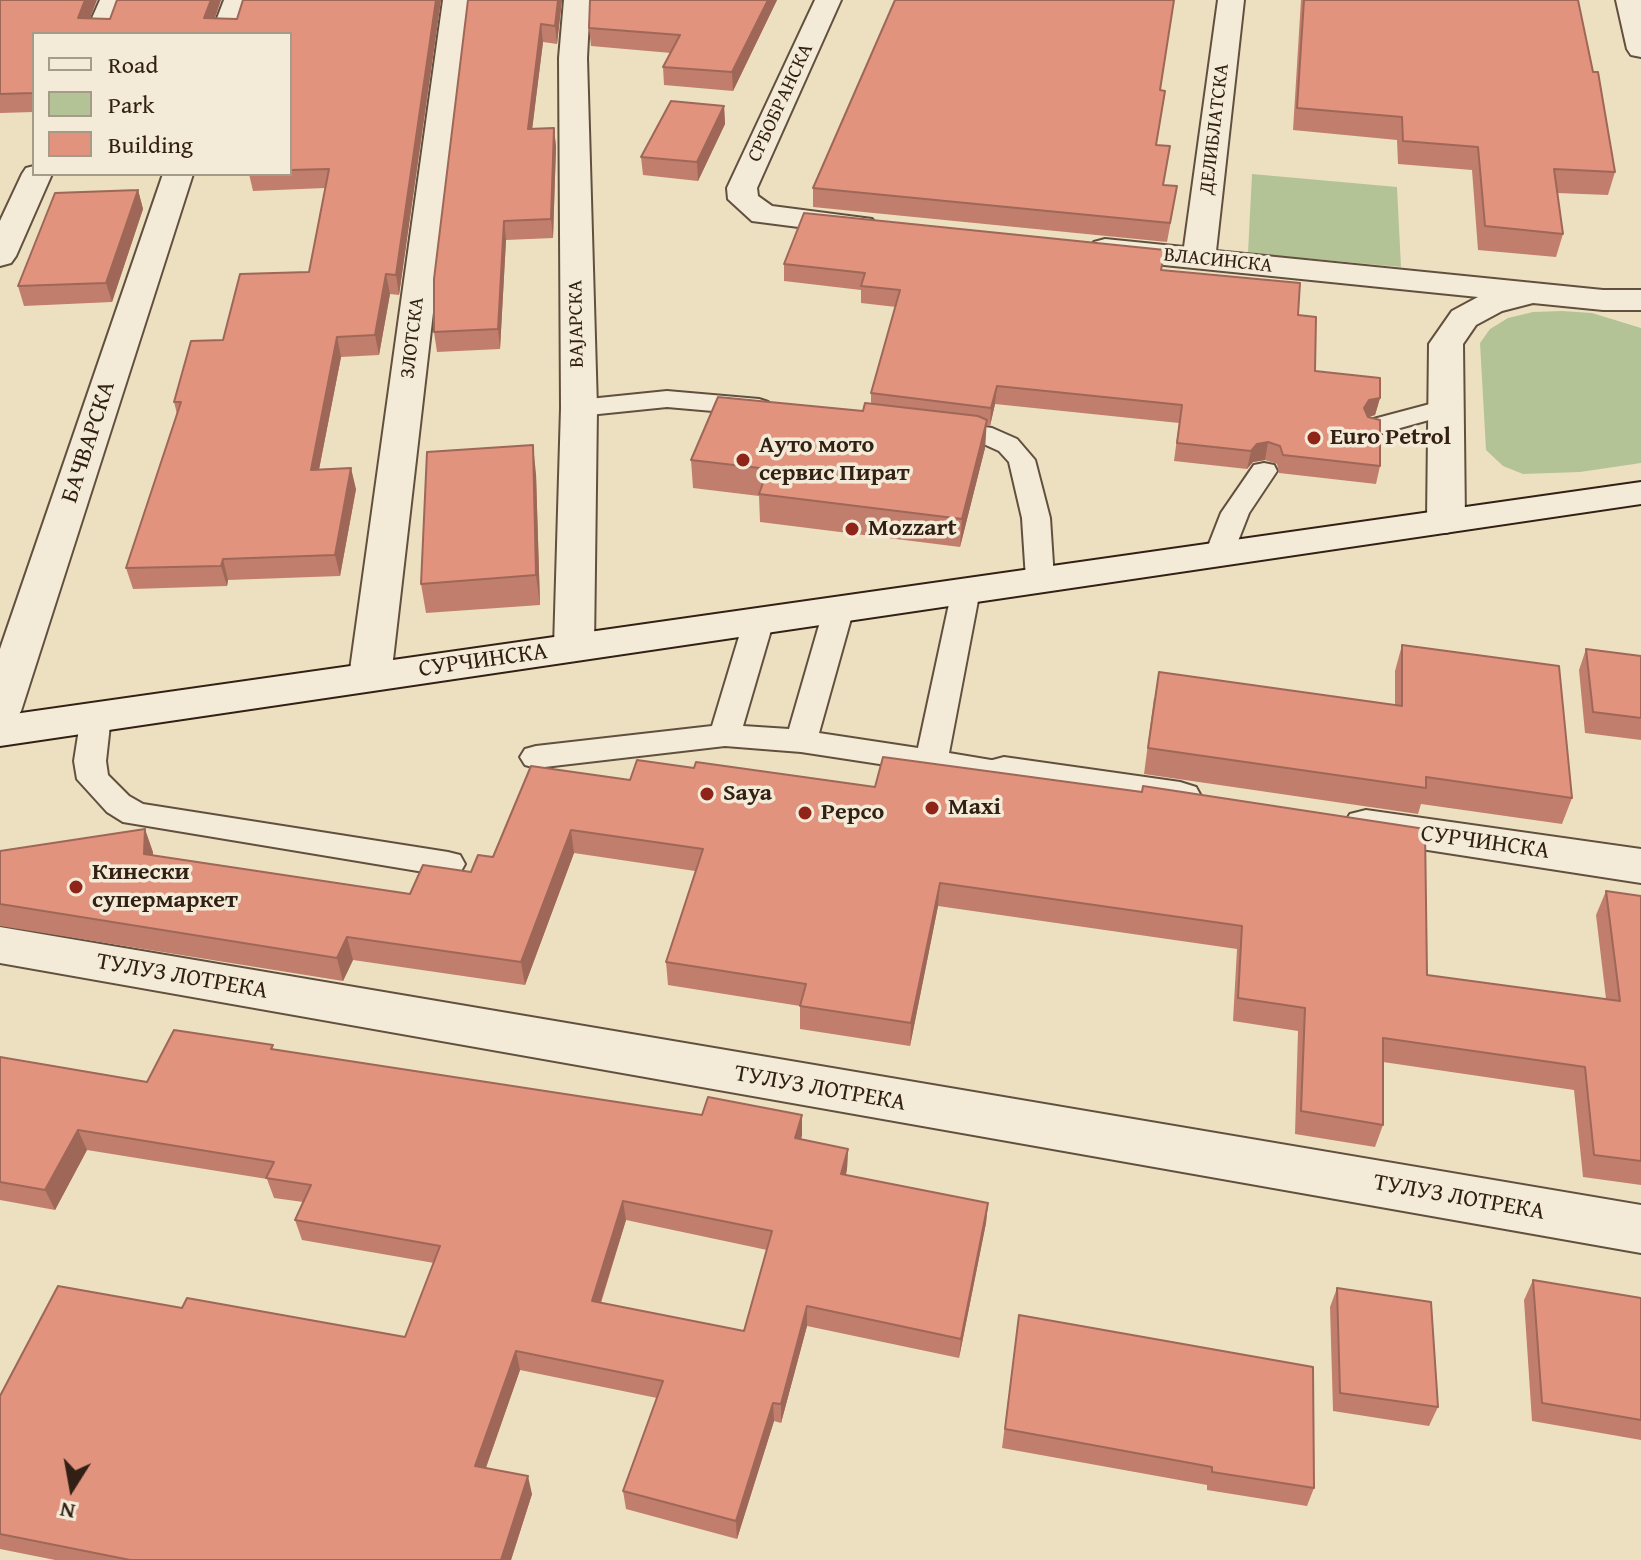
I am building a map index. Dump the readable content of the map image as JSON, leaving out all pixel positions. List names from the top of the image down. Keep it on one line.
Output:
{"streets":{"street":["СРБОБРАНСКА","ДЕЛИБЛАТСКА","ВЛАСИНСКА","ВАЈАРСКА","ЗЛОТСКА","БАЧВАРСКА","СУРЧИНСКА","ТУЛУЗ ЛОТРЕКА"]},"crossings":[["ДЕЛИБЛАТСКА","ВЛАСИНСКА"],["ВАЈАРСКА","СУРЧИНСКА"],["ЗЛОТСКА","СУРЧИНСКА"]],"places":["Euro Petrol","Ауто мото сервис Пират","Mozzart","Saya","Maxi","Pepco","Кинески супермаркет"],"legend":["Road","Park","Building"],"north":"bottom"}
